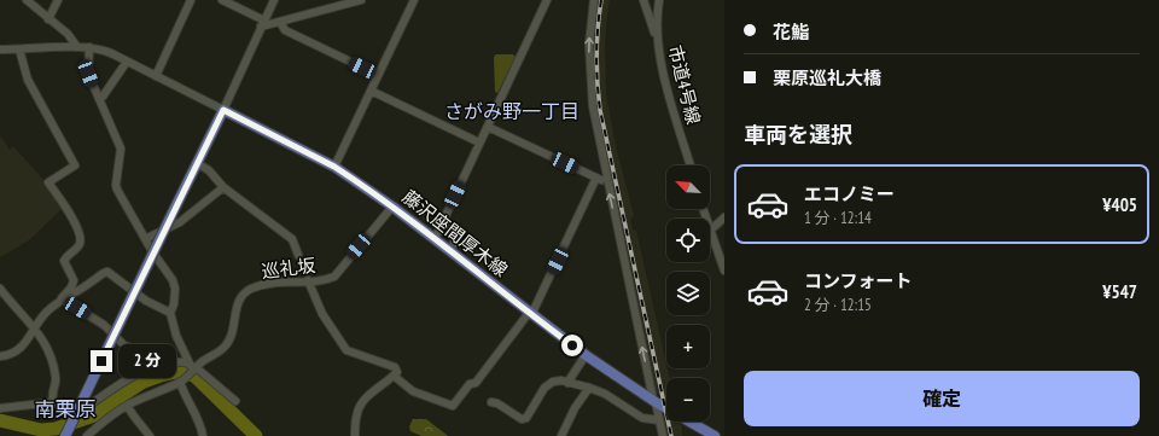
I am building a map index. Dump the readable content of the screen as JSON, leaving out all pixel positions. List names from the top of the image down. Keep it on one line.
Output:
{"streets":{"main road":["藤沢座間厚木線"],"street":["市道4号線","巡礼坂"]},"crossings":[["藤沢座間厚木線","巡礼坂"]],"districts":["さがみ野一丁目","南栗原"],"north":"top left","page":{"banner":["花鮨","栗原巡礼大橋"],"heading":"車両を選択","list":[{"name":"エコノミー","note":"1 分 · 12:14","value":"¥405"},{"name":"コンフォート","note":"2 分 · 12:15","value":"¥547"}],"map_buttons":["+","−"],"bubble":"2 分","buttons":"確定"}}
